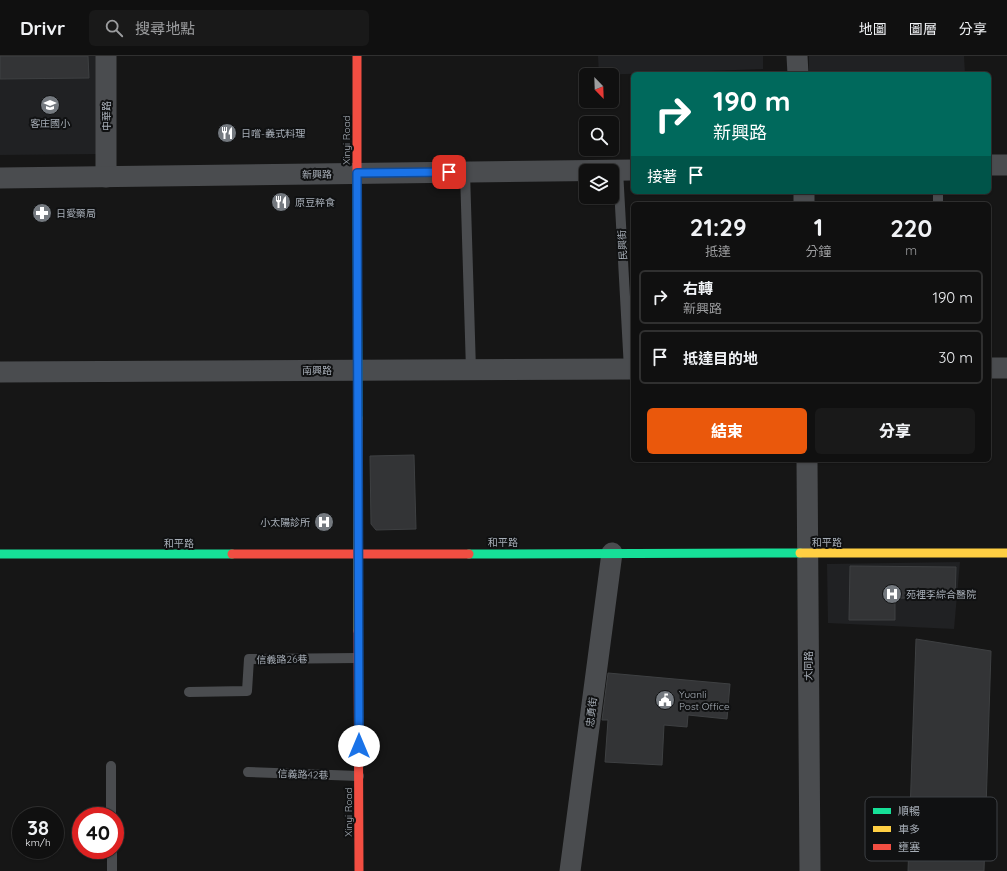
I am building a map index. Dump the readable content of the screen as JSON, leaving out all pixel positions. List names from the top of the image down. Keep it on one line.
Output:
{"streets":{"street":["中華路","Xinyi Road","新興路","南興路","和平路","大同路","忠勇街"],"lane":["民興街","信義路26巷","信義路42巷"]},"crossings":[["中華路","新興路"],["Xinyi Road","新興路"],["Xinyi Road","南興路"],["Xinyi Road","和平路"],["Xinyi Road","信義路26巷"],["Xinyi Road","信義路42巷"],["新興路","民興街"],["民興街","南興路"],["和平路","大同路"],["和平路","忠勇街"]],"places":{"school or university":["客庄國小"],"restaurant":["日嚐-義式料理","原豆粹食"],"pharmacy":["日愛藥局"],"hospital":["小太陽診所","苑裡李綜合醫院"],"public building":["Yuanli Post Office"]},"legend":["順暢","車多","壅塞"],"north":"bottom right","page":{"header":"Drivr","search":"搜尋地點","nav":["地圖","圖層","分享"],"turn":["190 m","新興路"],"then":"接著","eta":["21:29","抵達","1","分鐘","220","m"],"list":[{"name":"右轉","note":"新興路","value":"190 m"},{"name":"抵達目的地","value":"30 m"}],"buttons":["結束","分享"],"speed":"38 km/h","limit":"40"}}
